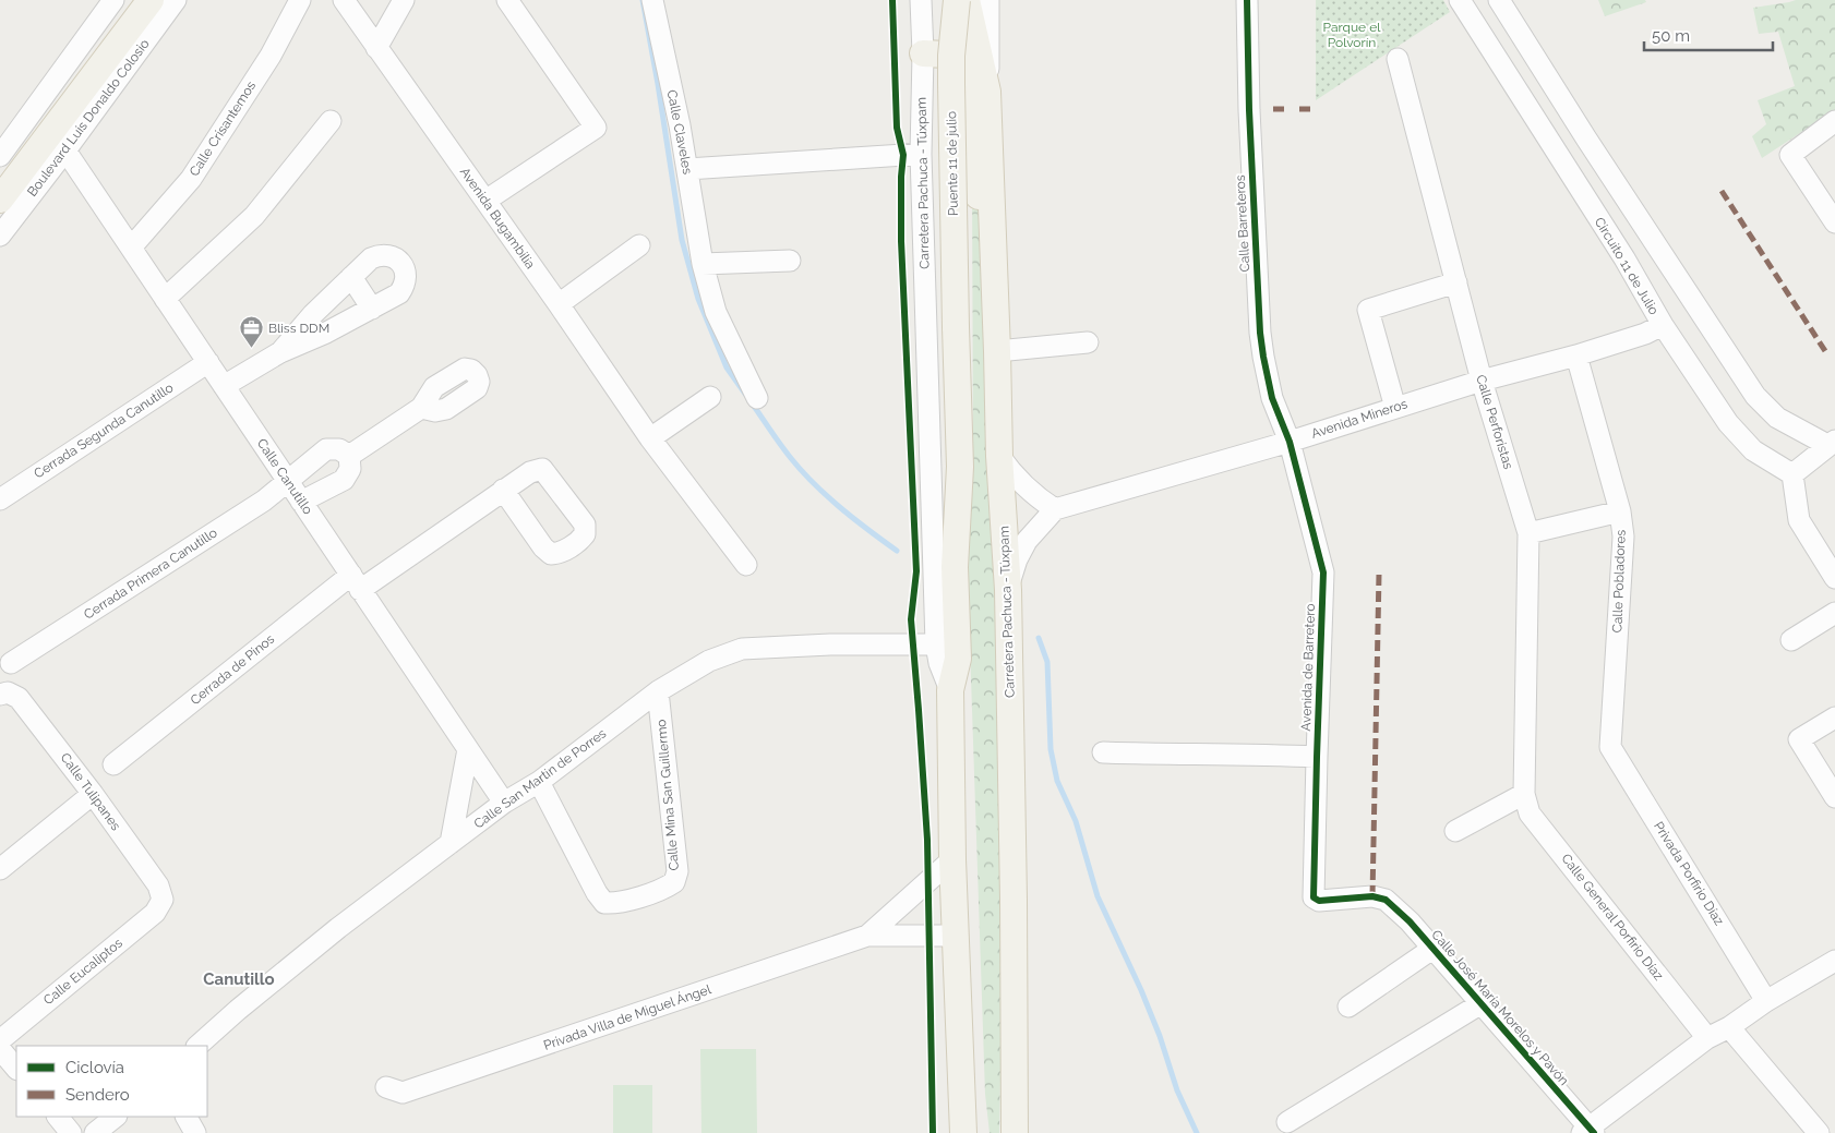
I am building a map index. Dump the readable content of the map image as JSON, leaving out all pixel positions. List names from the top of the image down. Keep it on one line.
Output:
{"streets":{"main road":["Puente 11 de julio","Carretera Pachuca - Túxpam"],"street":["Boulevard Luis Donaldo Colosio","Calle Crisantemos","Calle Claveles","Avenida Bugambilia","Calle Barreteros","Circuito 11 de Julio","Avenida Mineros","Calle Perforistas","Cerrada Segunda Canutillo","Calle Canutillo","Cerrada Primera Canutillo","Calle Pobladores","Avenida de Barretero","Cerrada de Pinos","Calle San Martin de Porres","Calle Tulipanes","Calle Mina San Guillermo","Privada Porfirio Díaz","Calle General Porfirio Díaz","Calle Eucaliptos","Calle José María Morelos y Pavón","Privada Villa de Miguel Ángel"]},"crossings":[["Boulevard Luis Donaldo Colosio","Calle Canutillo"],["Calle Crisantemos","Calle Canutillo"],["Puente 11 de julio","Carretera Pachuca - Túxpam"],["Carretera Pachuca - Túxpam","Calle San Martin de Porres"],["Carretera Pachuca - Túxpam","Privada Villa de Miguel Ángel"],["Calle Barreteros","Avenida Mineros"],["Calle Barreteros","Avenida de Barretero"],["Circuito 11 de Julio","Avenida Mineros"],["Avenida Mineros","Calle Perforistas"],["Avenida Mineros","Calle Pobladores"],["Avenida Mineros","Avenida de Barretero"],["Calle Perforistas","Calle General Porfirio Díaz"],["Cerrada Segunda Canutillo","Calle Canutillo"],["Calle Canutillo","Cerrada Primera Canutillo"],["Calle Canutillo","Cerrada de Pinos"],["Calle Canutillo","Calle San Martin de Porres"],["Calle Pobladores","Privada Porfirio Díaz"],["Avenida de Barretero","Calle José María Morelos y Pavón"],["Calle San Martin de Porres","Calle Mina San Guillermo"],["Calle Tulipanes","Calle Eucaliptos"]],"districts":["Canutillo"],"parks":["Parque el Polvorín"],"places":{"office":["Bliss DDM"]},"legend":["Ciclovía","Sendero"],"scale_bar":"50 m"}
